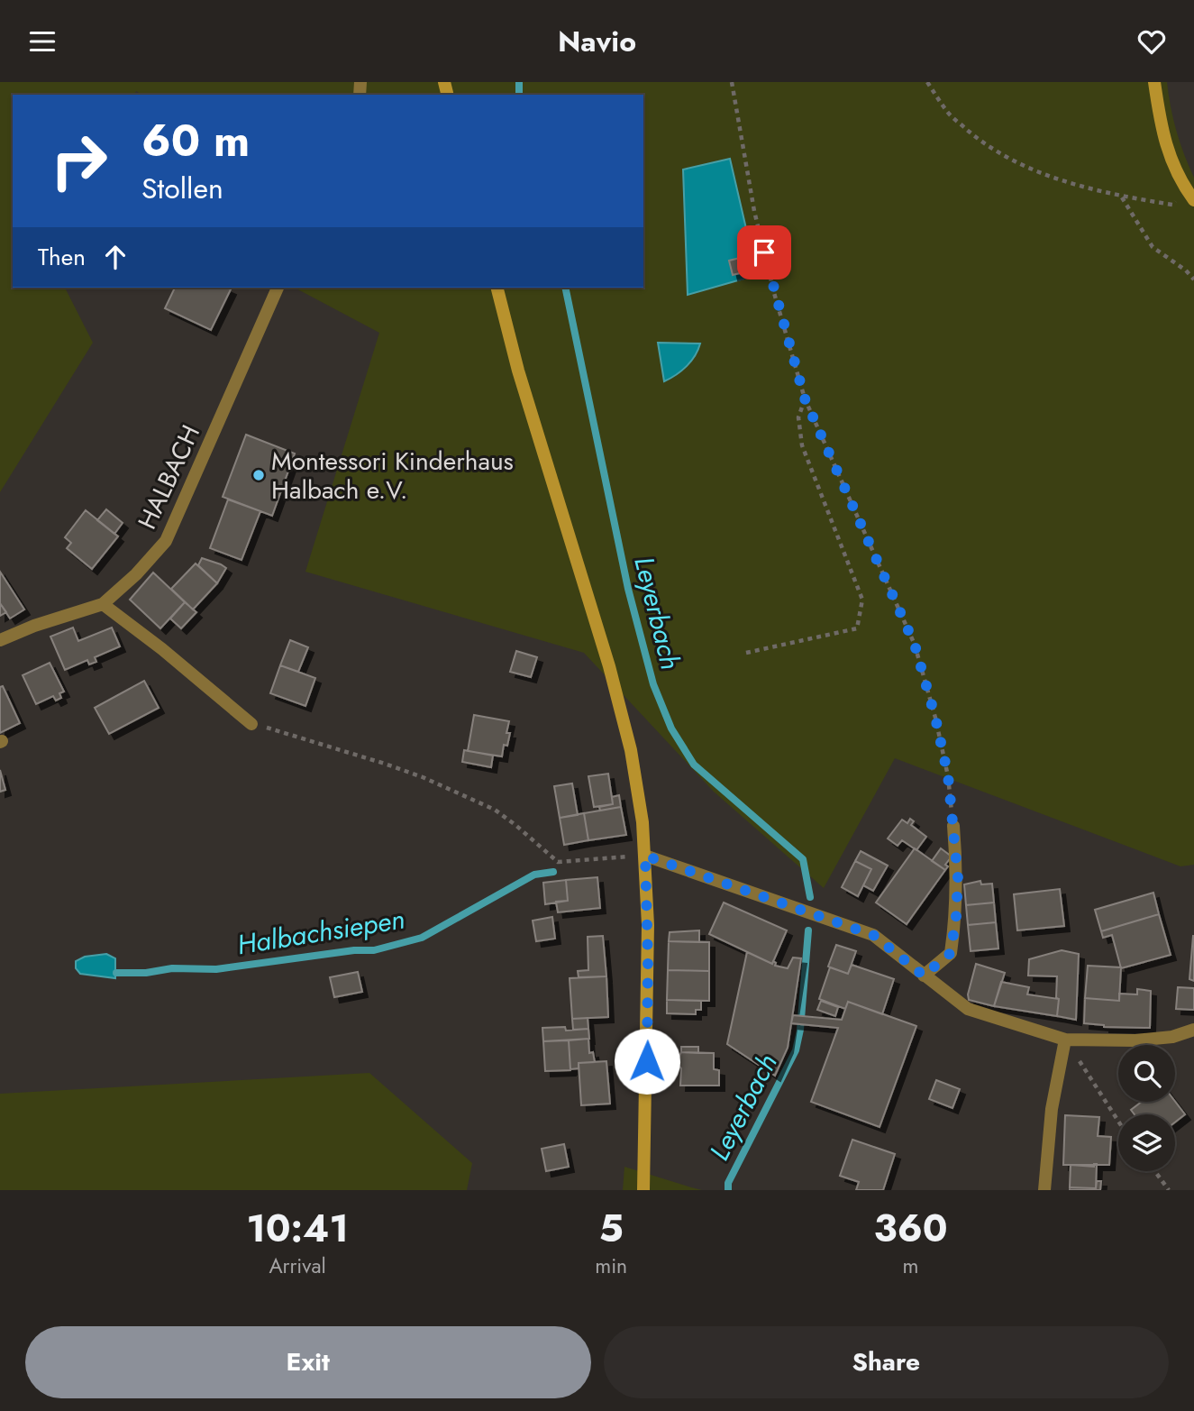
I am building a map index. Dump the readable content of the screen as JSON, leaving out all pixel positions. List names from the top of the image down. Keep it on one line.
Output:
{"streets":{"street":["HALBACH"]},"water":["Leyerbach","Halbachsiepen"],"places":["Montessori Kinderhaus Halbach e.V."],"page":{"header":"Navio","turn":["60 m","Stollen"],"then":"Then","eta":["10:41","Arrival","5","min","360","m"],"buttons":["Exit","Share"]}}
